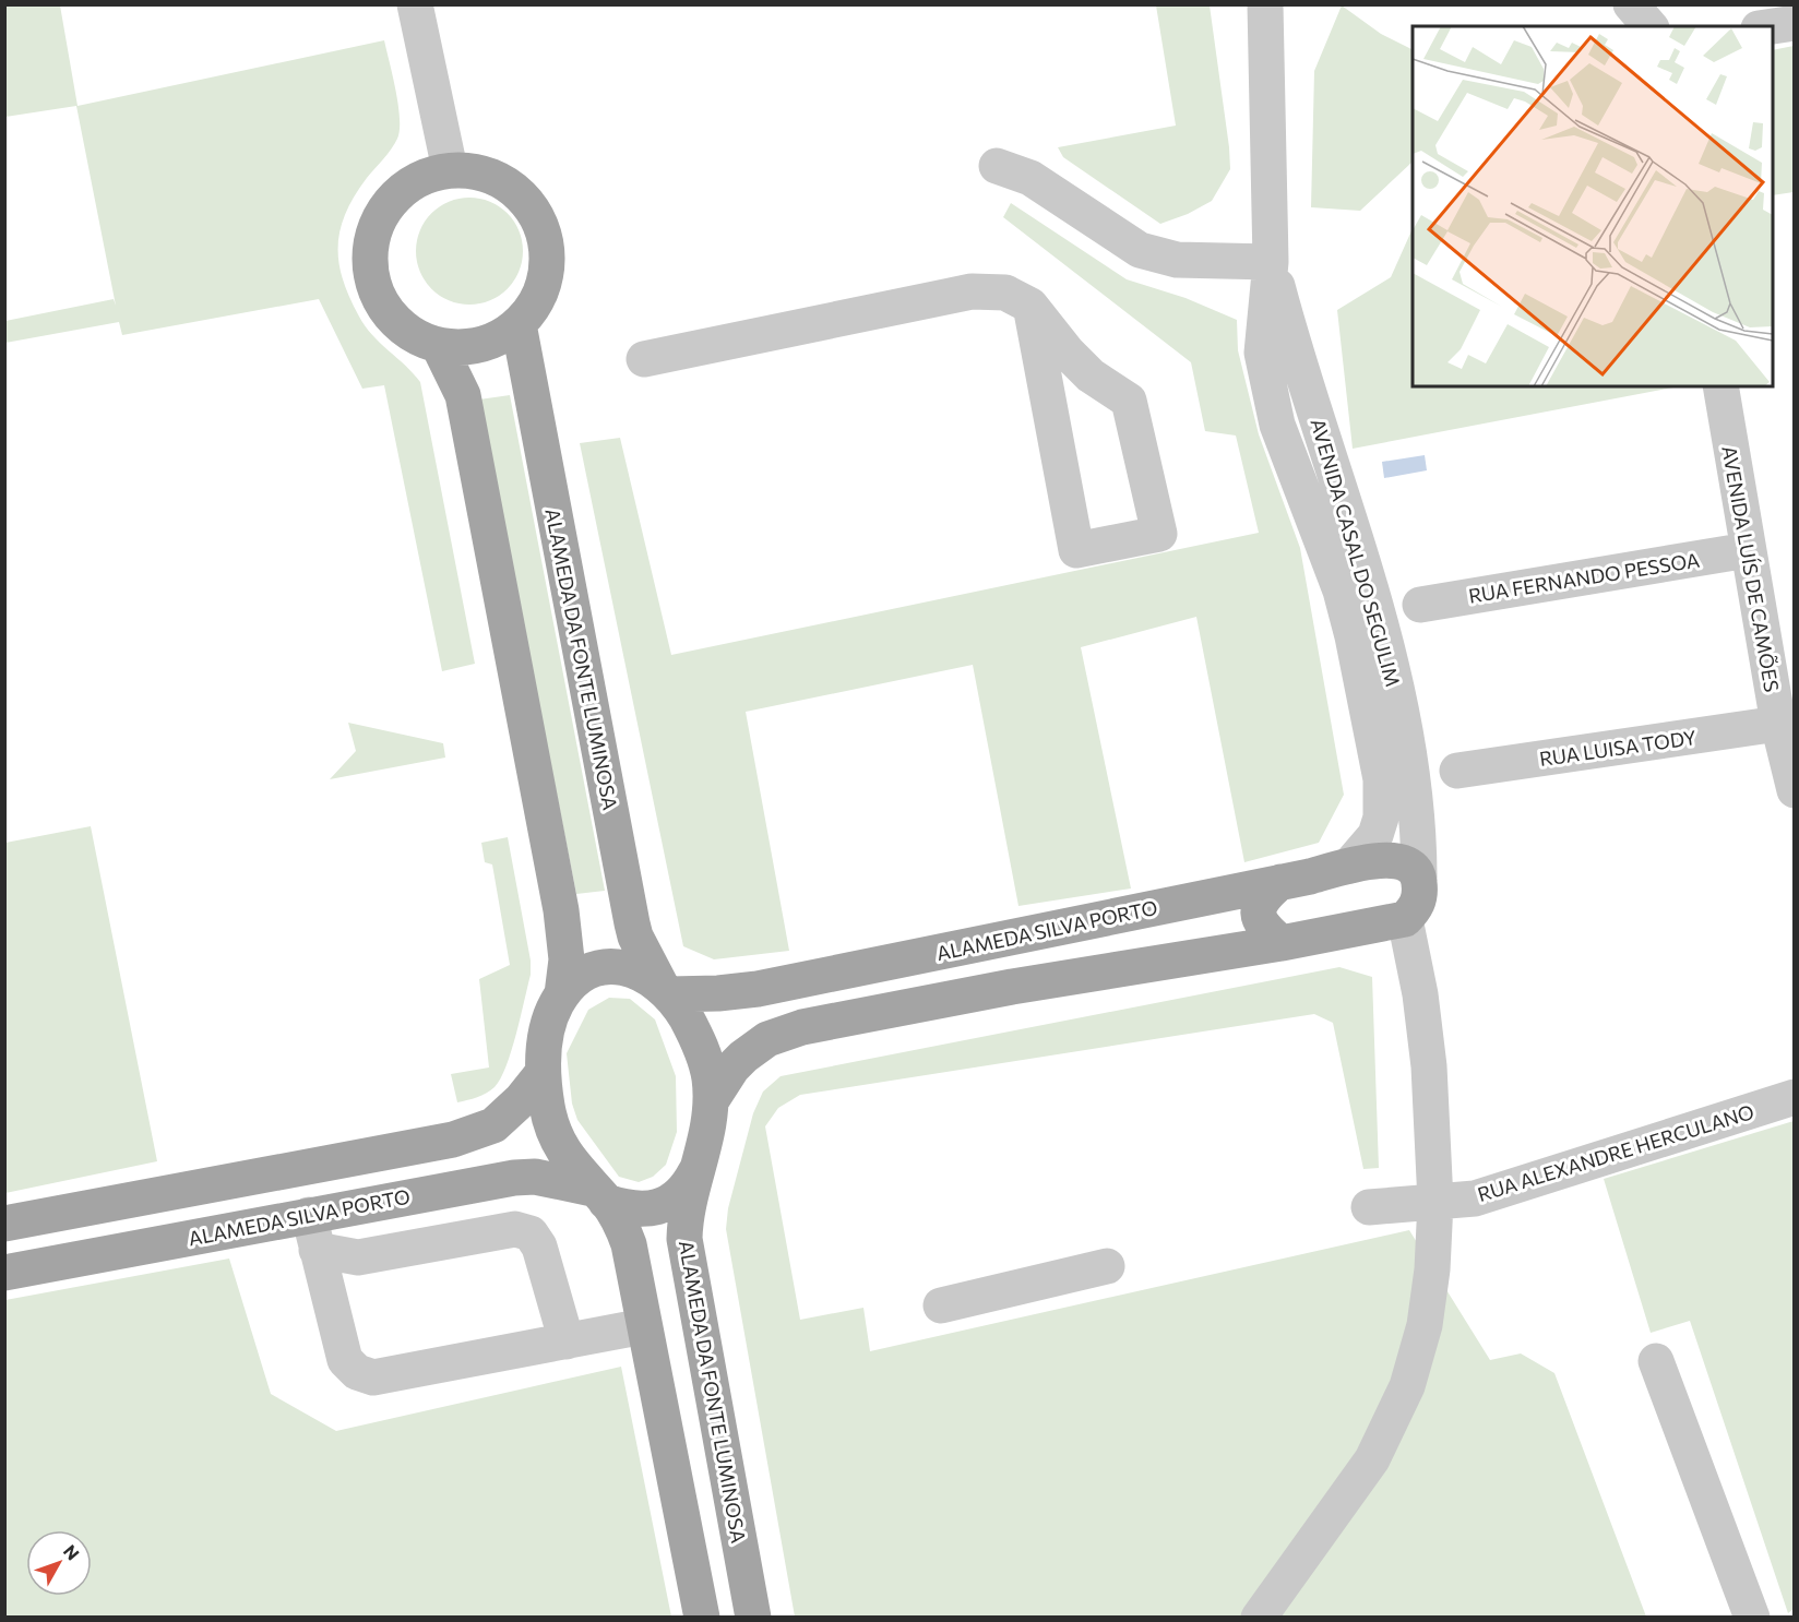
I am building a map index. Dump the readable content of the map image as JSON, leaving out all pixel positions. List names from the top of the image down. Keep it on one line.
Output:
{"streets":{"main road":["AVENIDA CASAL DO SEGULIM","ALAMEDA DA FONTE LUMINOSA","ALAMEDA SILVA PORTO"],"street":["AVENIDA LUÍS DE CAMÕES","RUA FERNANDO PESSOA","RUA LUISA TODY","RUA ALEXANDRE HERCULANO"]},"crossings":[["AVENIDA CASAL DO SEGULIM","ALAMEDA SILVA PORTO"],["AVENIDA LUÍS DE CAMÕES","RUA FERNANDO PESSOA"],["AVENIDA LUÍS DE CAMÕES","RUA LUISA TODY"],["ALAMEDA DA FONTE LUMINOSA","ALAMEDA SILVA PORTO"]],"north":"top right"}
